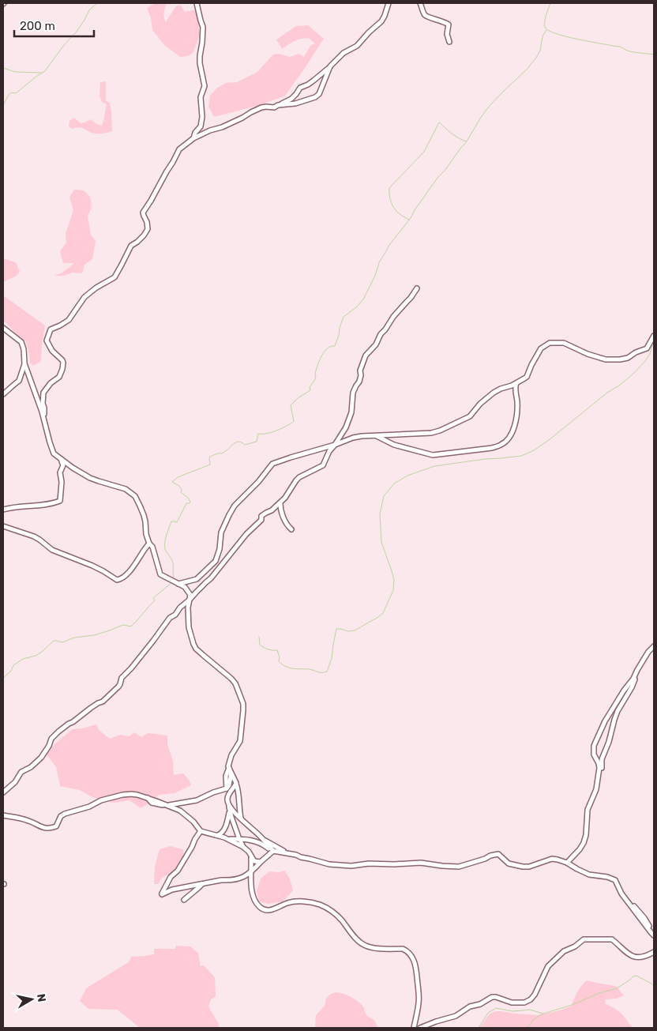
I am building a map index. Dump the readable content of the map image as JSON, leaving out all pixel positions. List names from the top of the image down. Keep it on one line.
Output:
{"scale_bar":"200 m","north":"right"}
